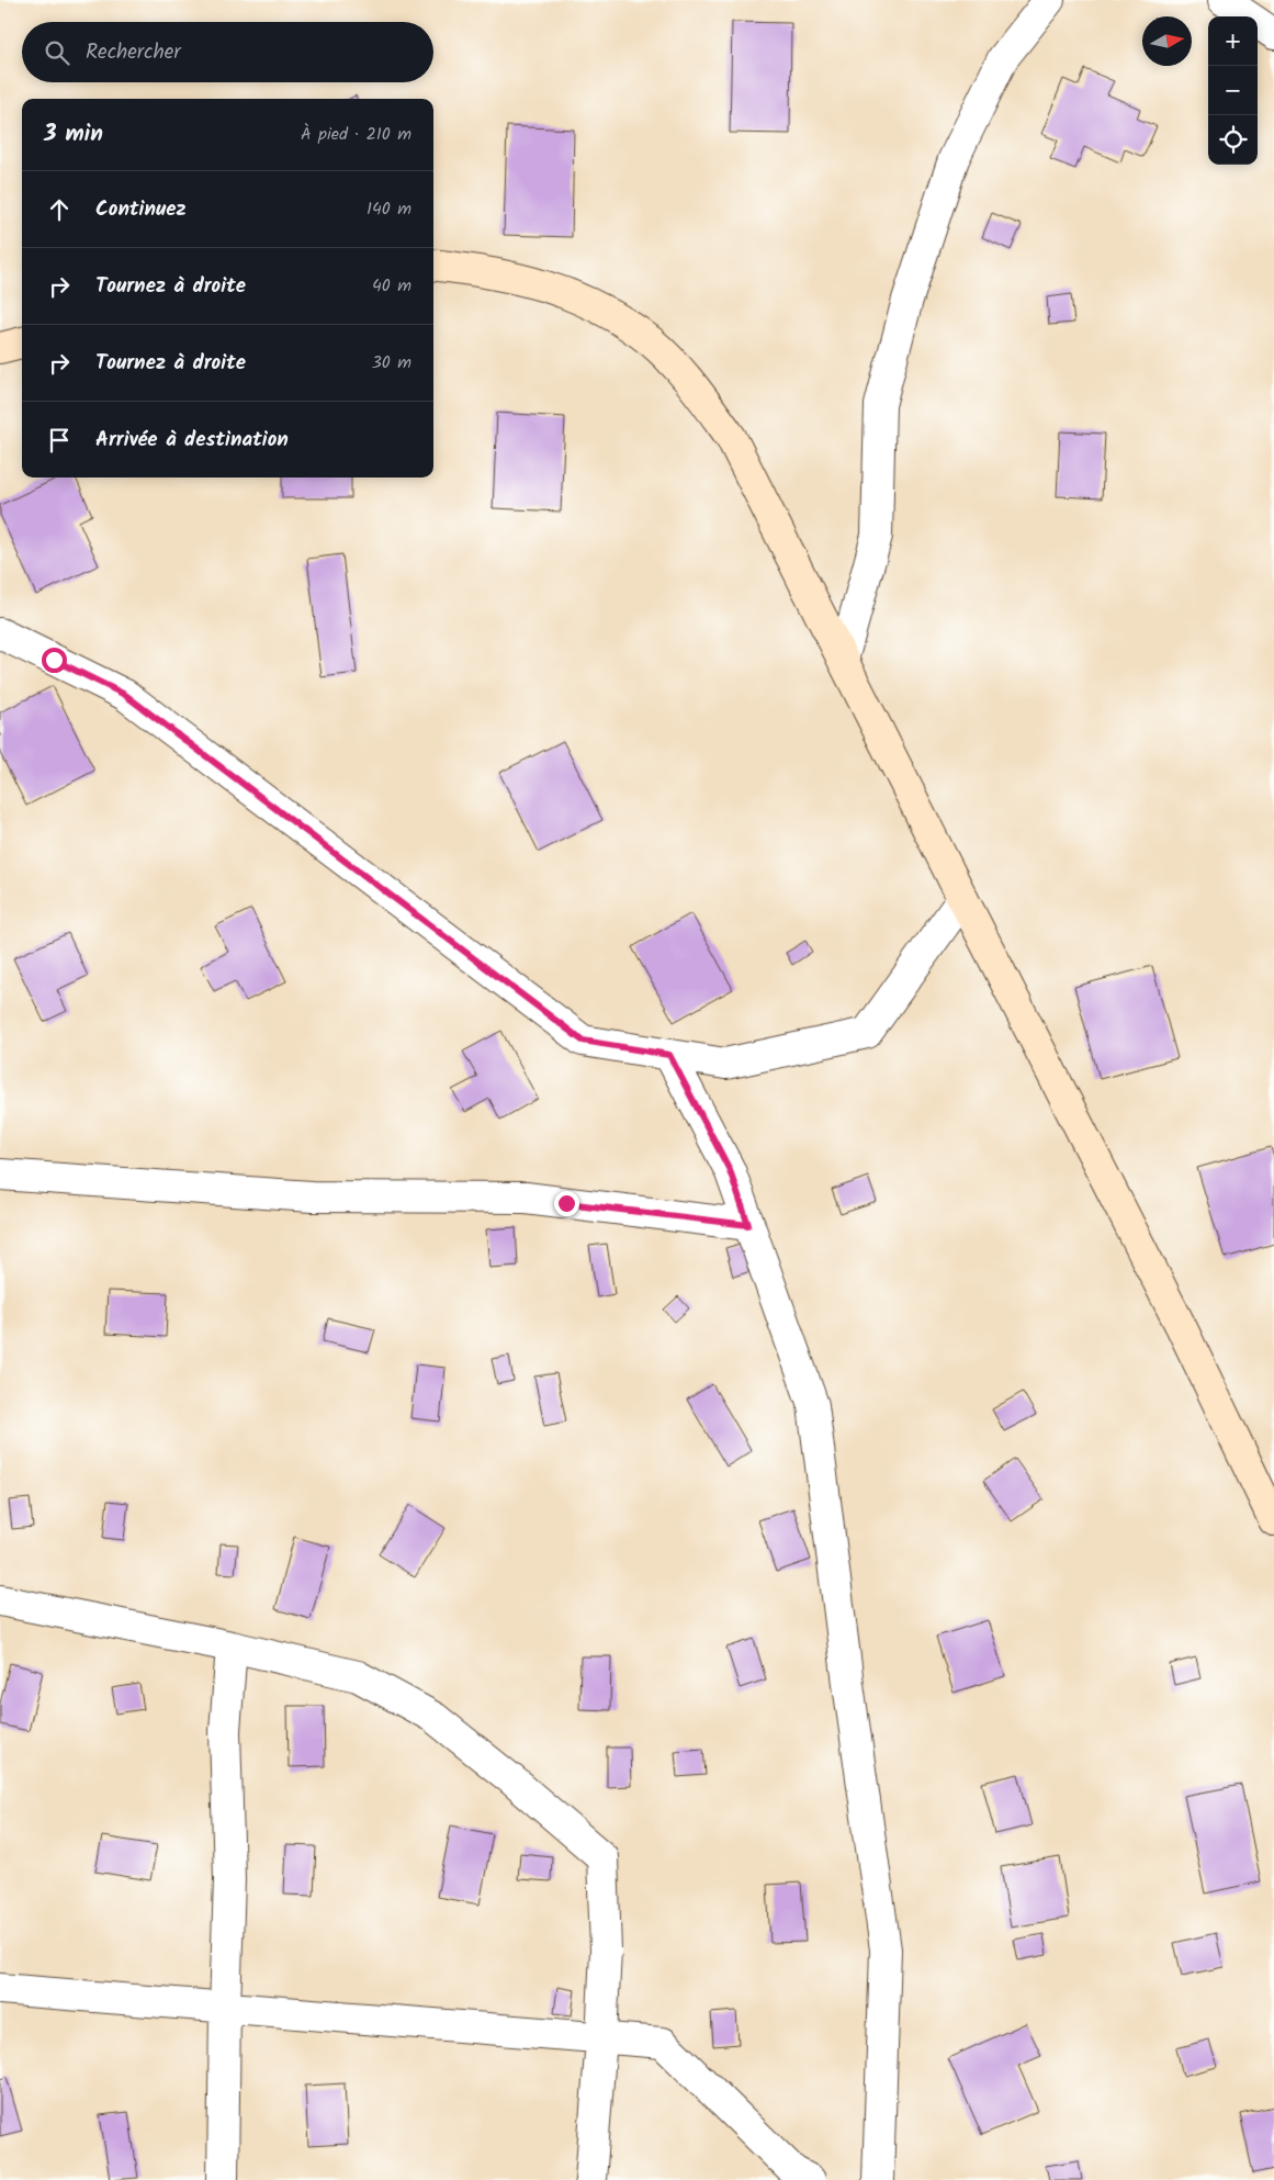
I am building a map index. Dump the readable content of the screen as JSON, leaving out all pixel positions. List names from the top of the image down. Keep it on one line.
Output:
{"north":"right","page":{"map_buttons":["+","−"],"search":"Rechercher","heading":["3 min","À pied · 210 m"],"list":[["Continuez","140 m"],["Tournez à droite","40 m"],["Tournez à droite","30 m"],"Arrivée à destination"]}}
